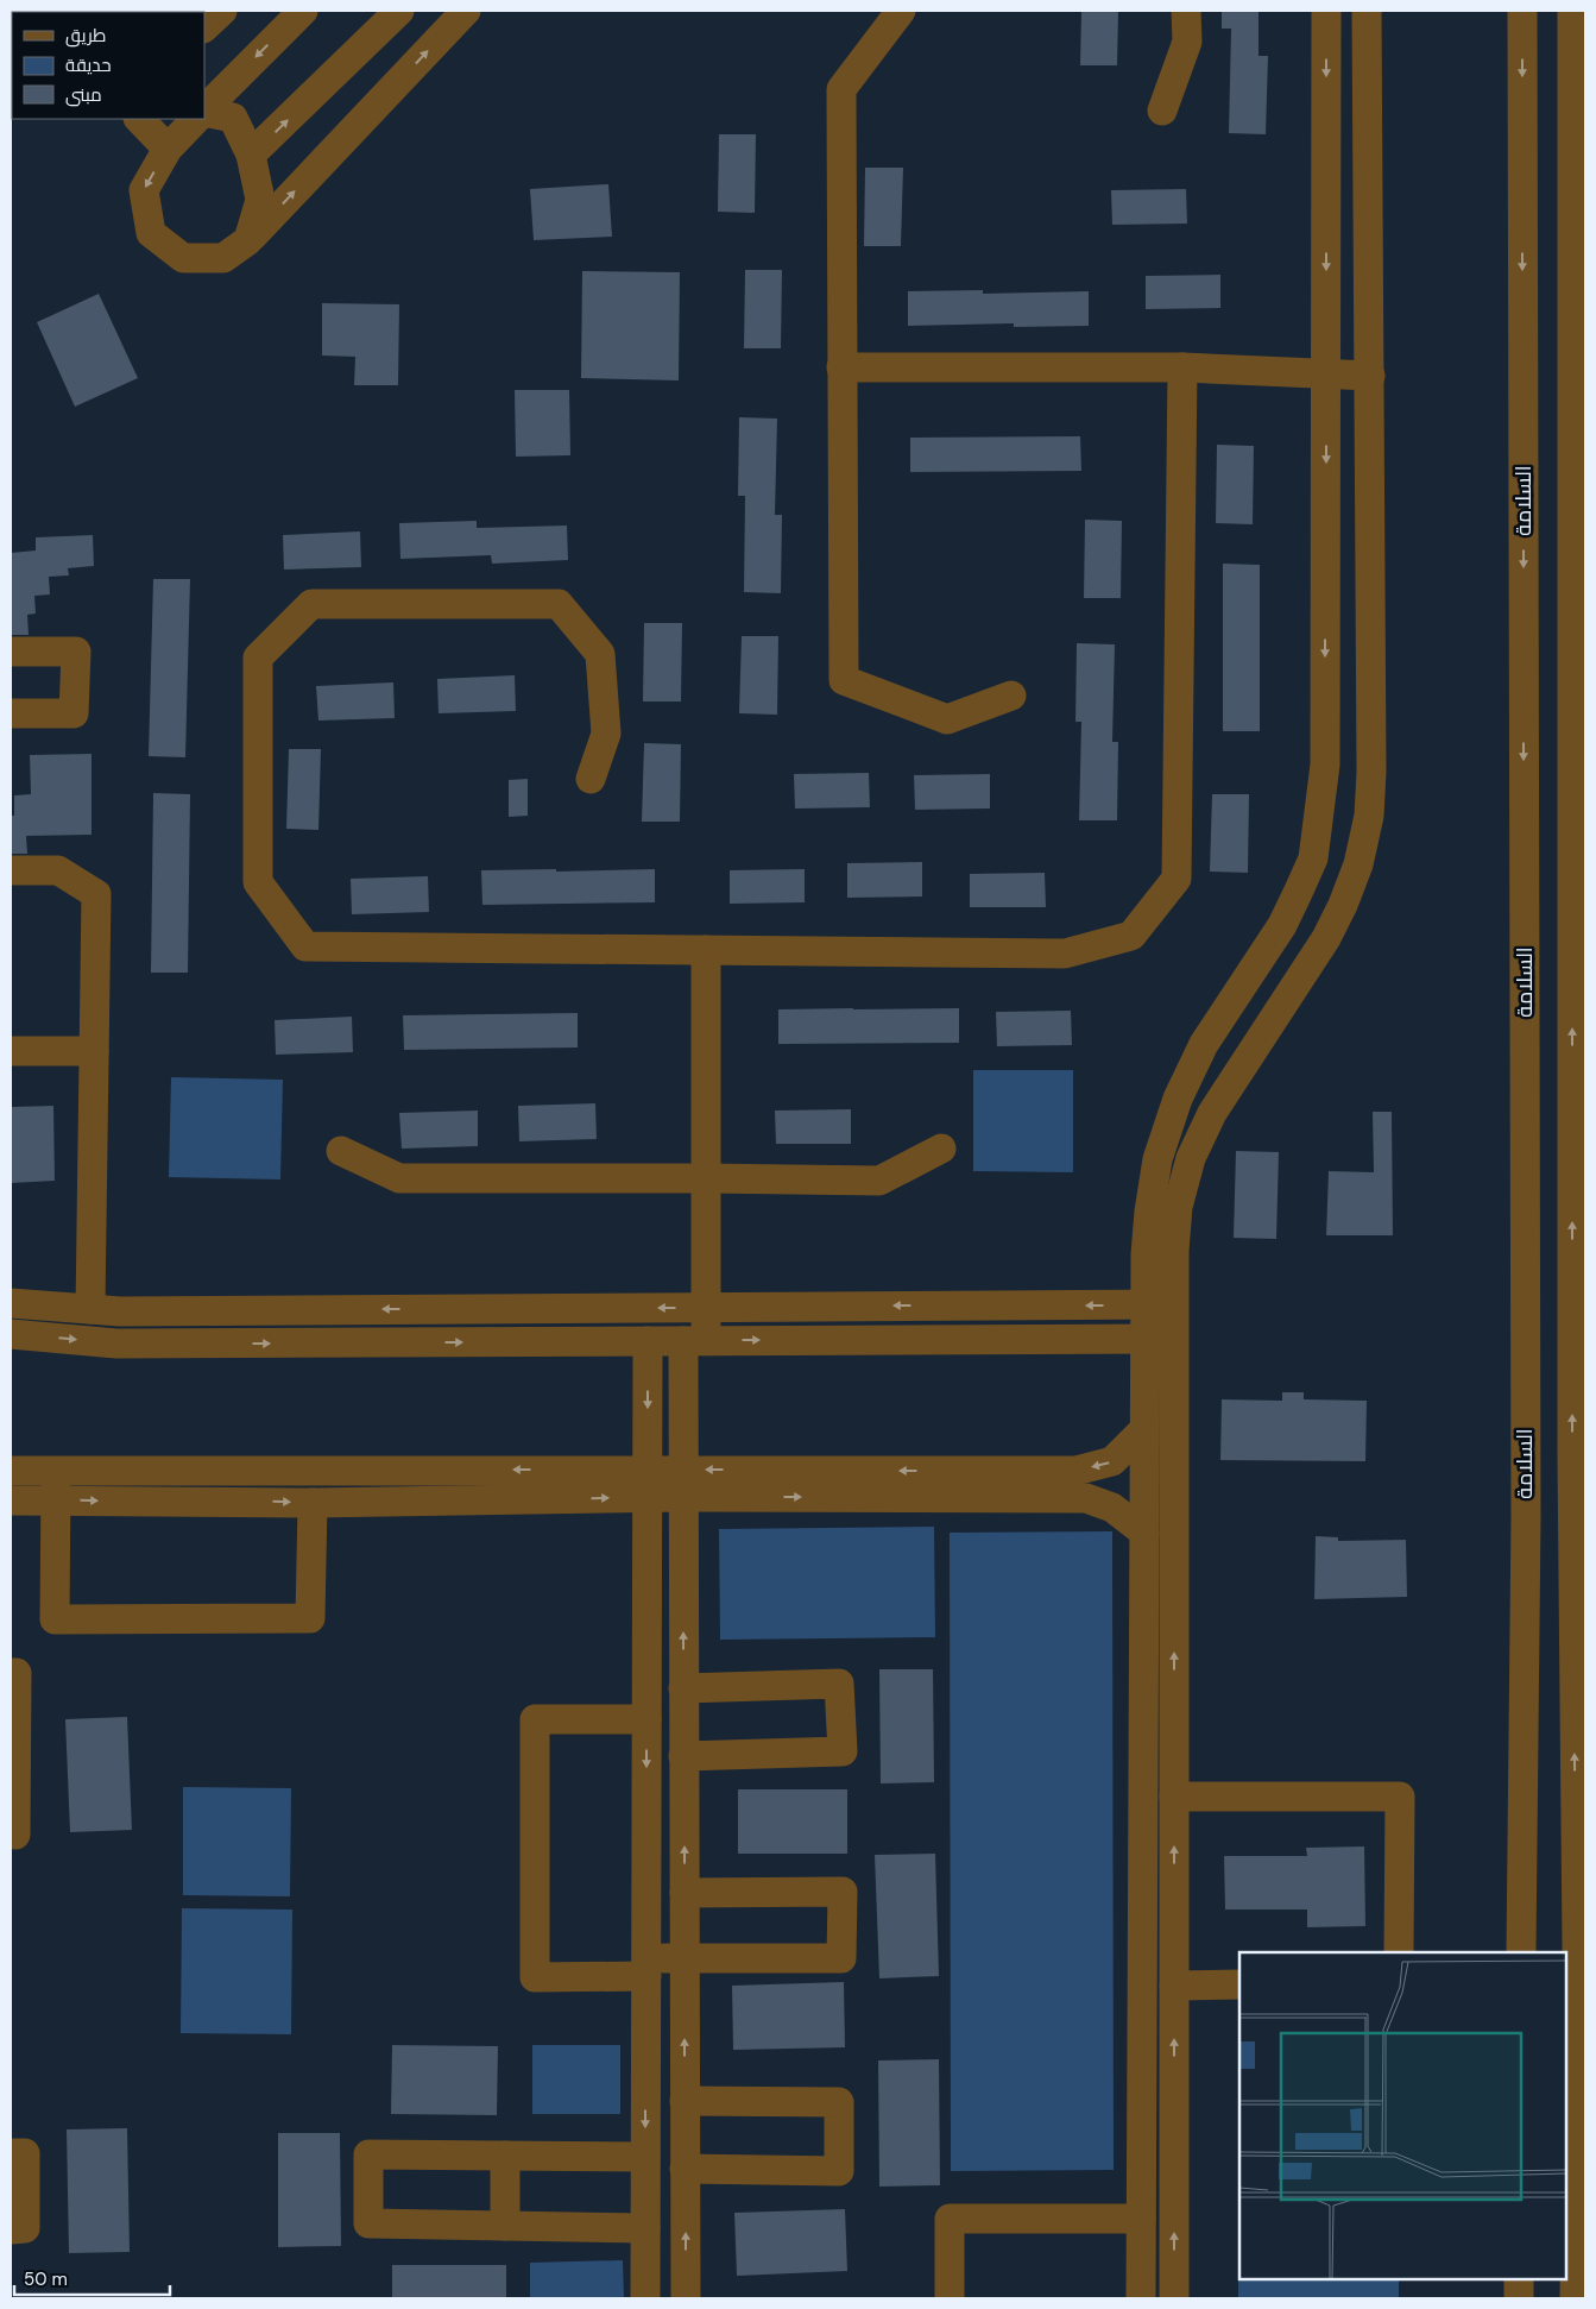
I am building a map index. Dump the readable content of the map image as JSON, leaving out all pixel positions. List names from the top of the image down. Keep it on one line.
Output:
{"streets":{"street":["السلامة"]},"legend":["طريق","حديقة","مبنى"],"scale_bar":"50 m"}
